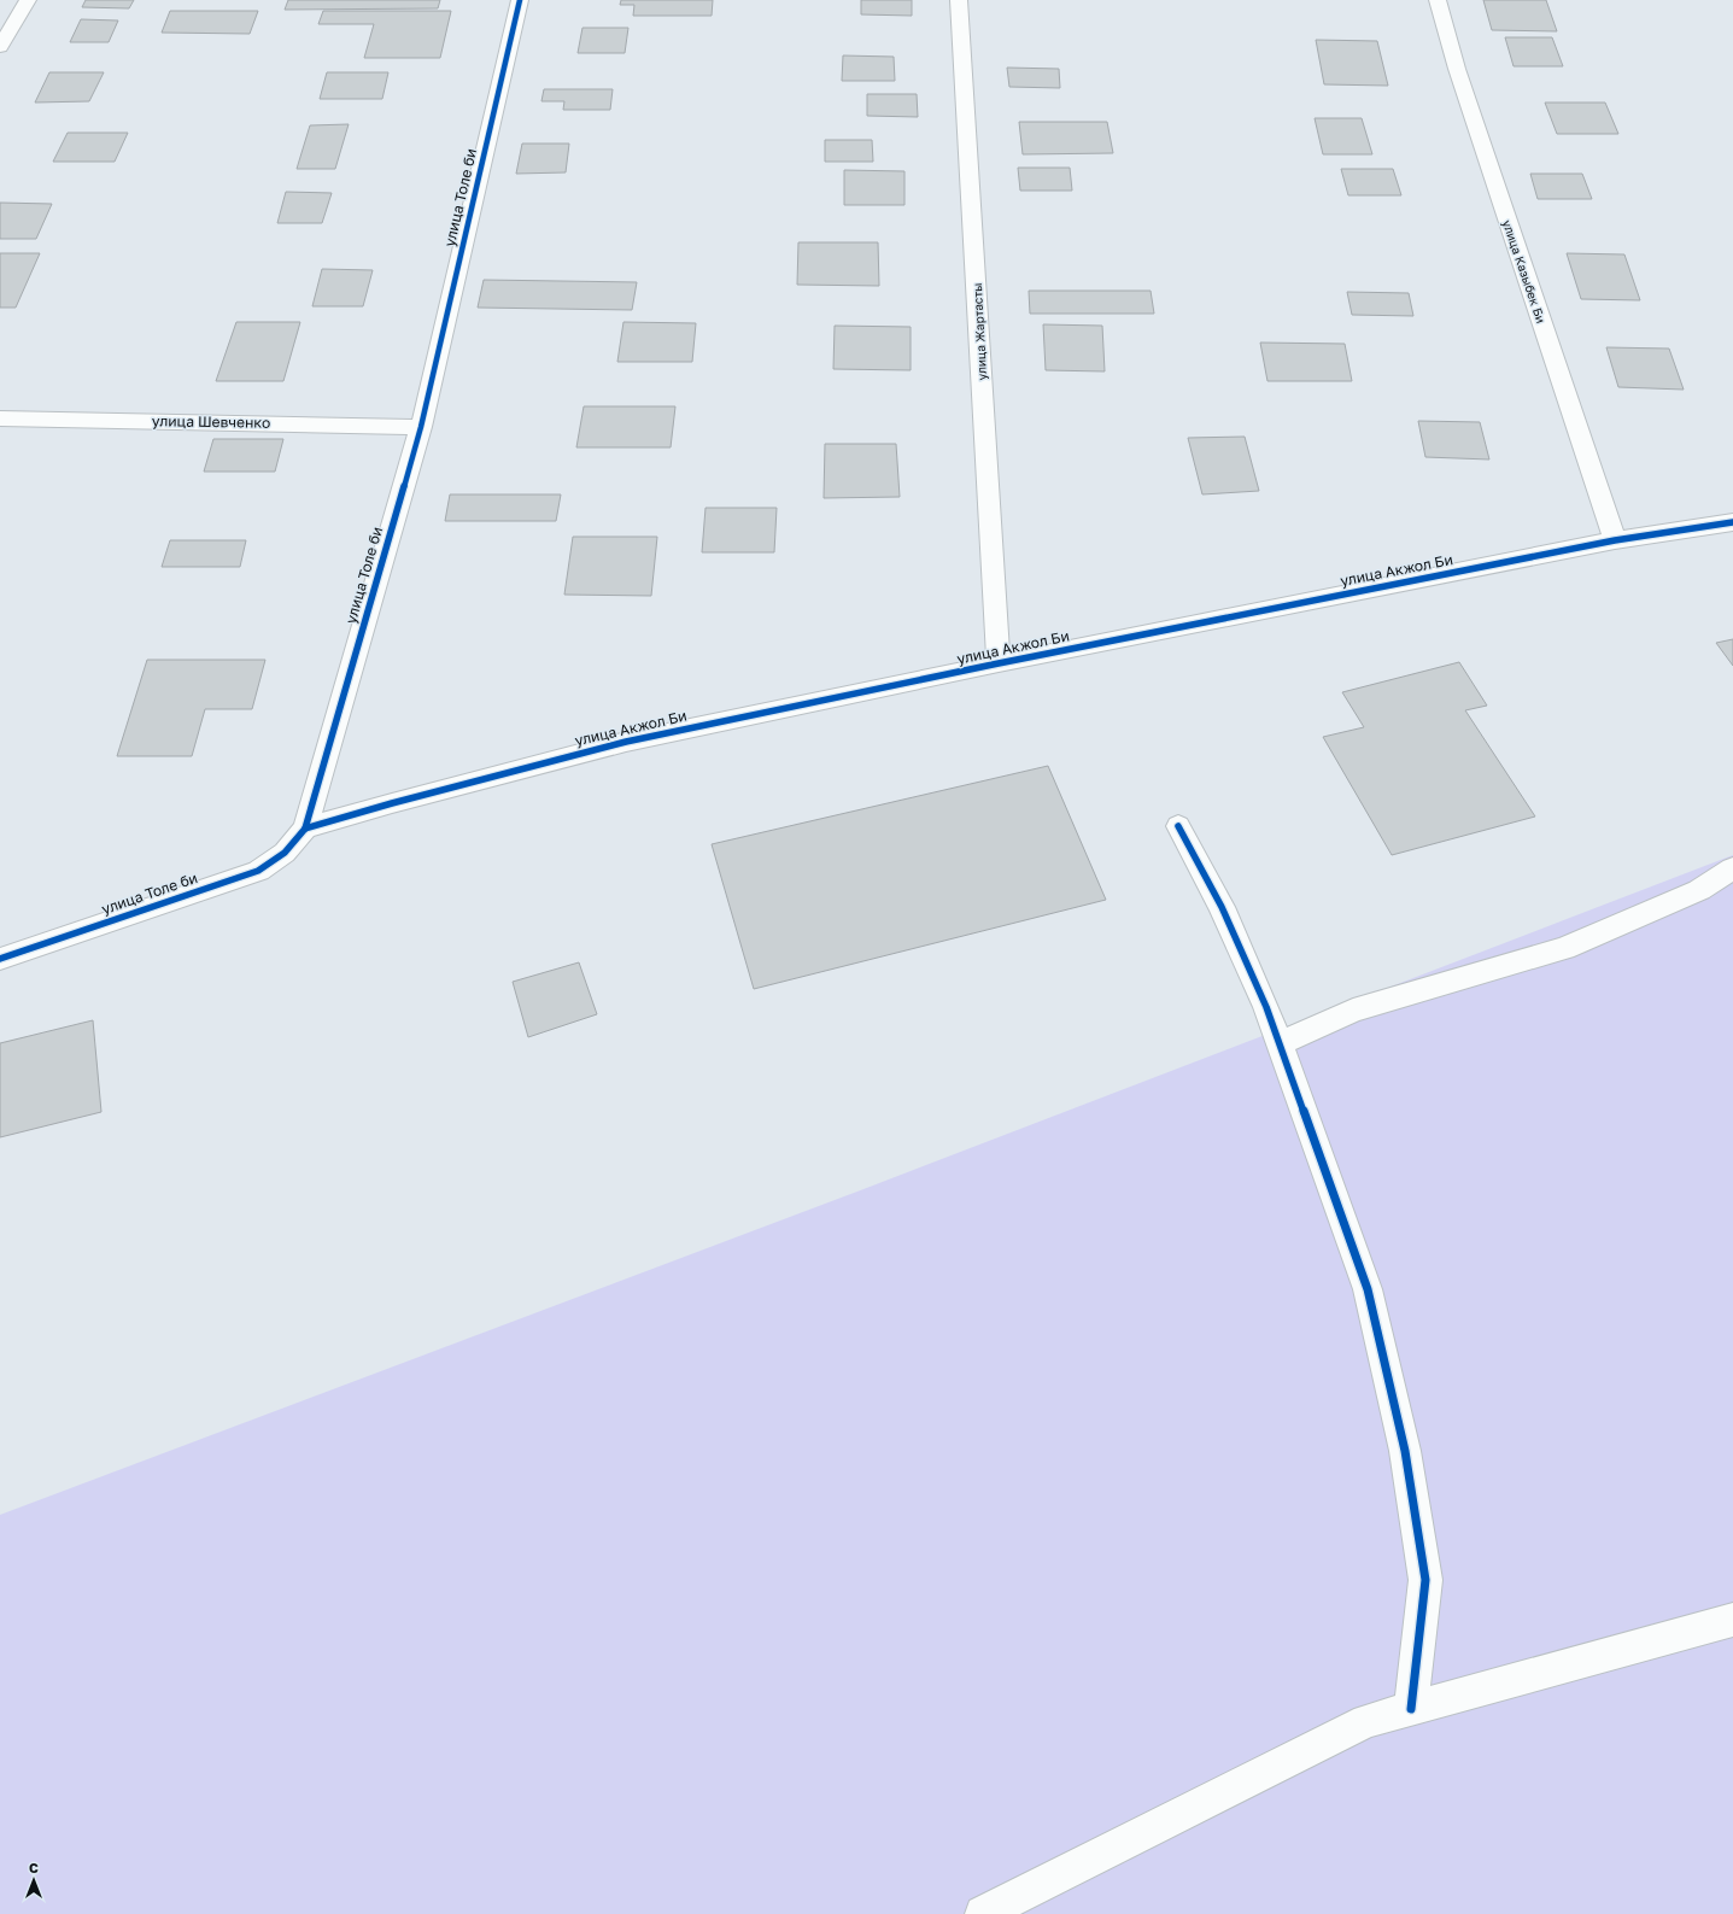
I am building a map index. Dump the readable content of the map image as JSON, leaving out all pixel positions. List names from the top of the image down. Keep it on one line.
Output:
{"streets":{"street":["улица Толе би","улица Казыбек Би","улица Жартасты","улица Шевченко","улица Акжол Би"]},"crossings":[["улица Толе би","улица Шевченко"],["улица Толе би","улица Акжол Би"],["улица Казыбек Би","улица Акжол Би"],["улица Жартасты","улица Акжол Би"]],"north":"top"}
